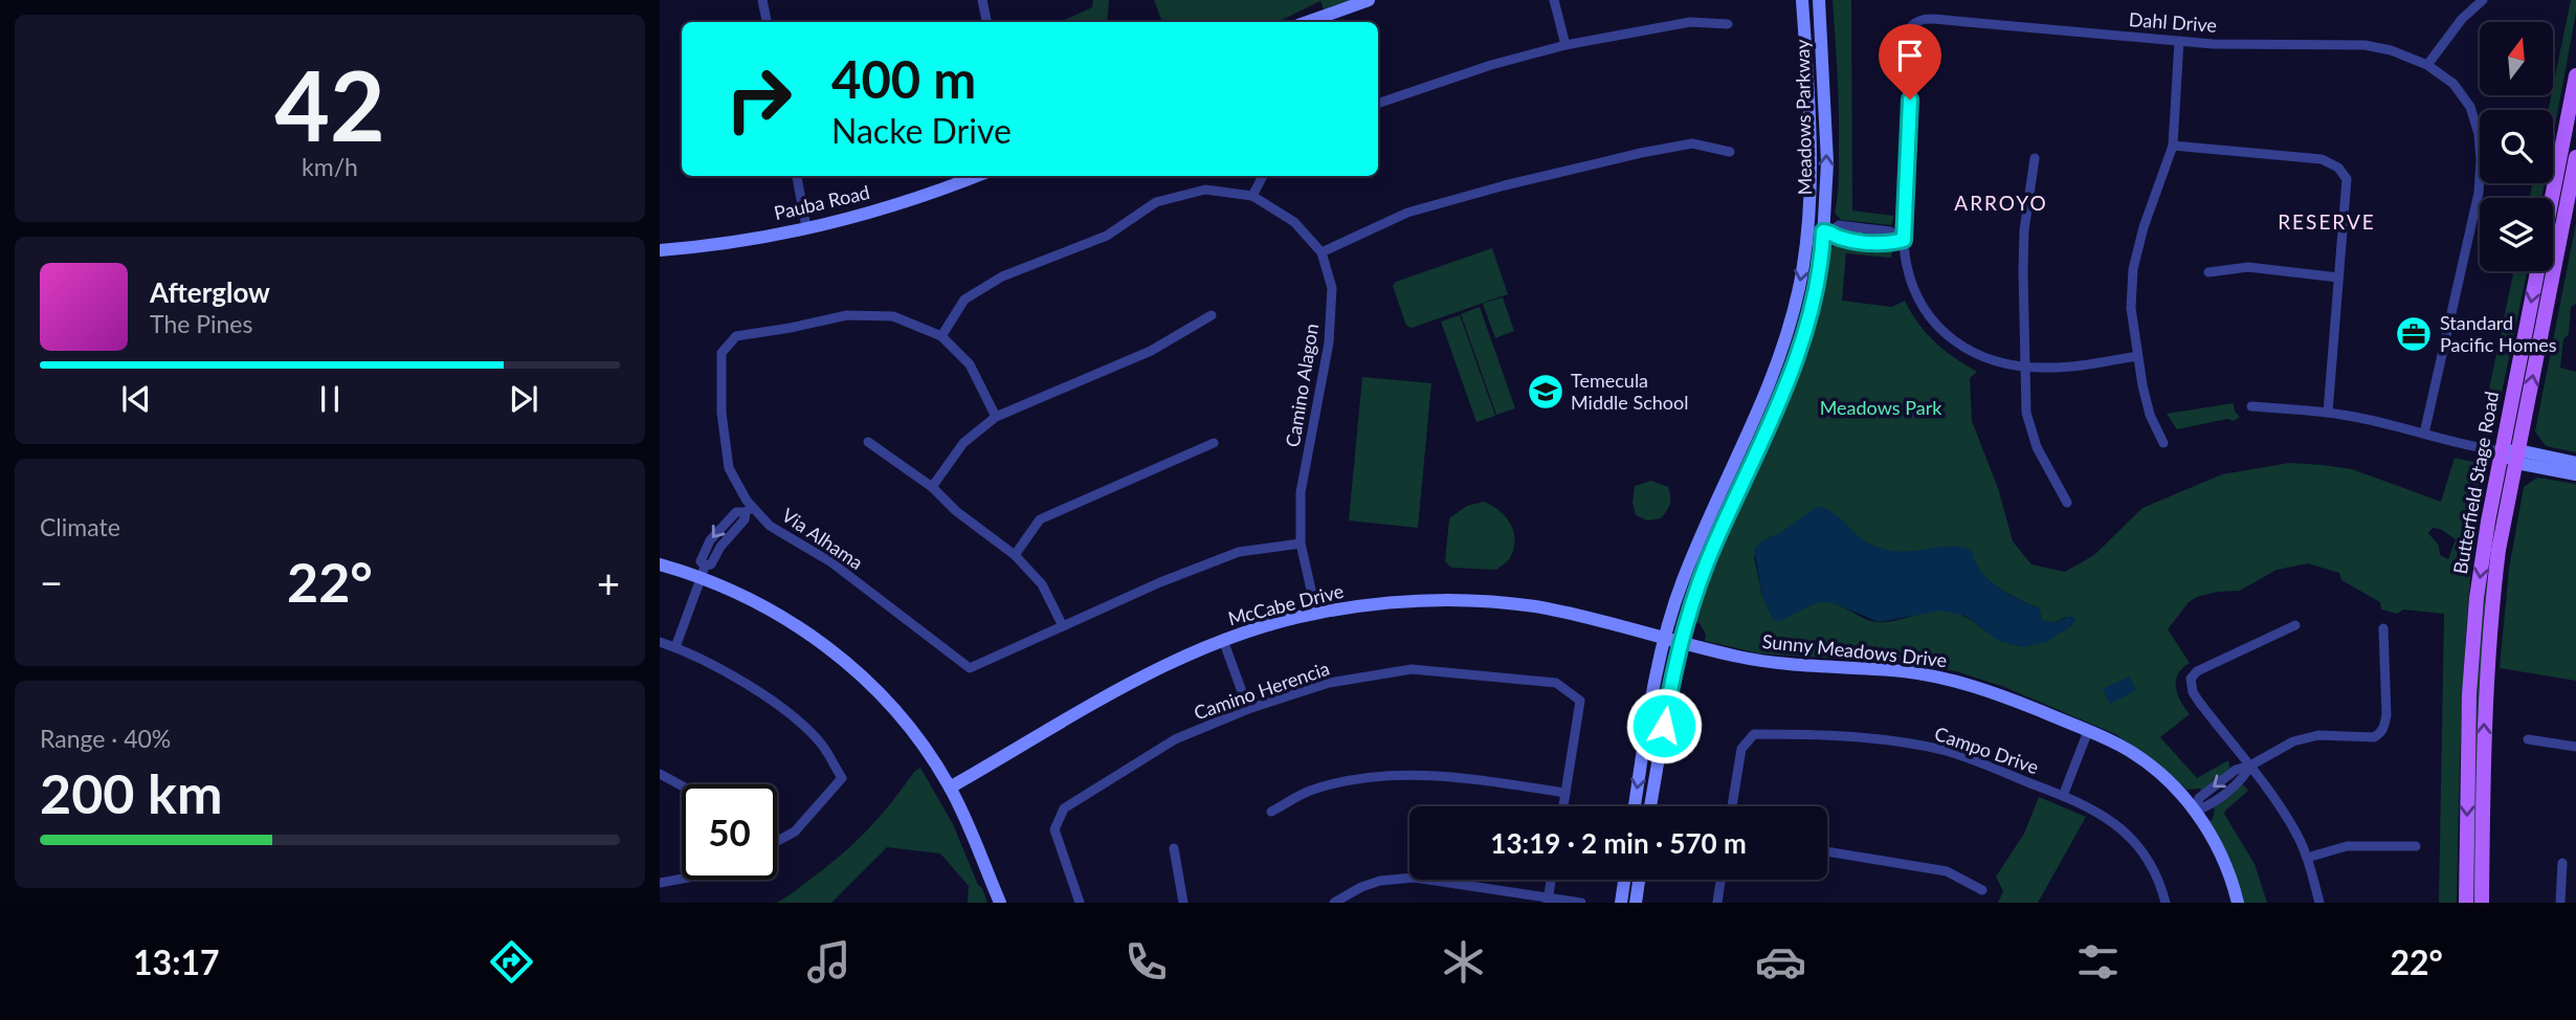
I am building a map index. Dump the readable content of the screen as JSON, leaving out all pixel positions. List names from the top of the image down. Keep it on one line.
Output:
{"streets":{"main road":["Meadows Parkway","Pauba Road","Butterfield Stage Road","McCabe Drive","Sunny Meadows Drive"],"street":["Dahl Drive","Camino Alagon","Via Alhama","Camino Herencia","Campo Drive"]},"crossings":[["Meadows Parkway","McCabe Drive"],["Meadows Parkway","Sunny Meadows Drive"],["Camino Alagon","McCabe Drive"],["McCabe Drive","Sunny Meadows Drive"]],"districts":["ARROYO","RESERVE"],"parks":["Meadows Park"],"places":{"office":["Standard Pacific Homes"],"school or university":["Temecula Middle School"]},"north":"top","page":{"tile":[["42","km/h"],"Climate",["Range · 40%","200 km"]],"turn":["400 m","Nacke Drive"],"song":["Afterglow","The Pines"],"heat":["−","22°","+"],"limit":"50","trip":"13:19 · 2 min · 570 m","tabs":["13:17","22°"]}}
